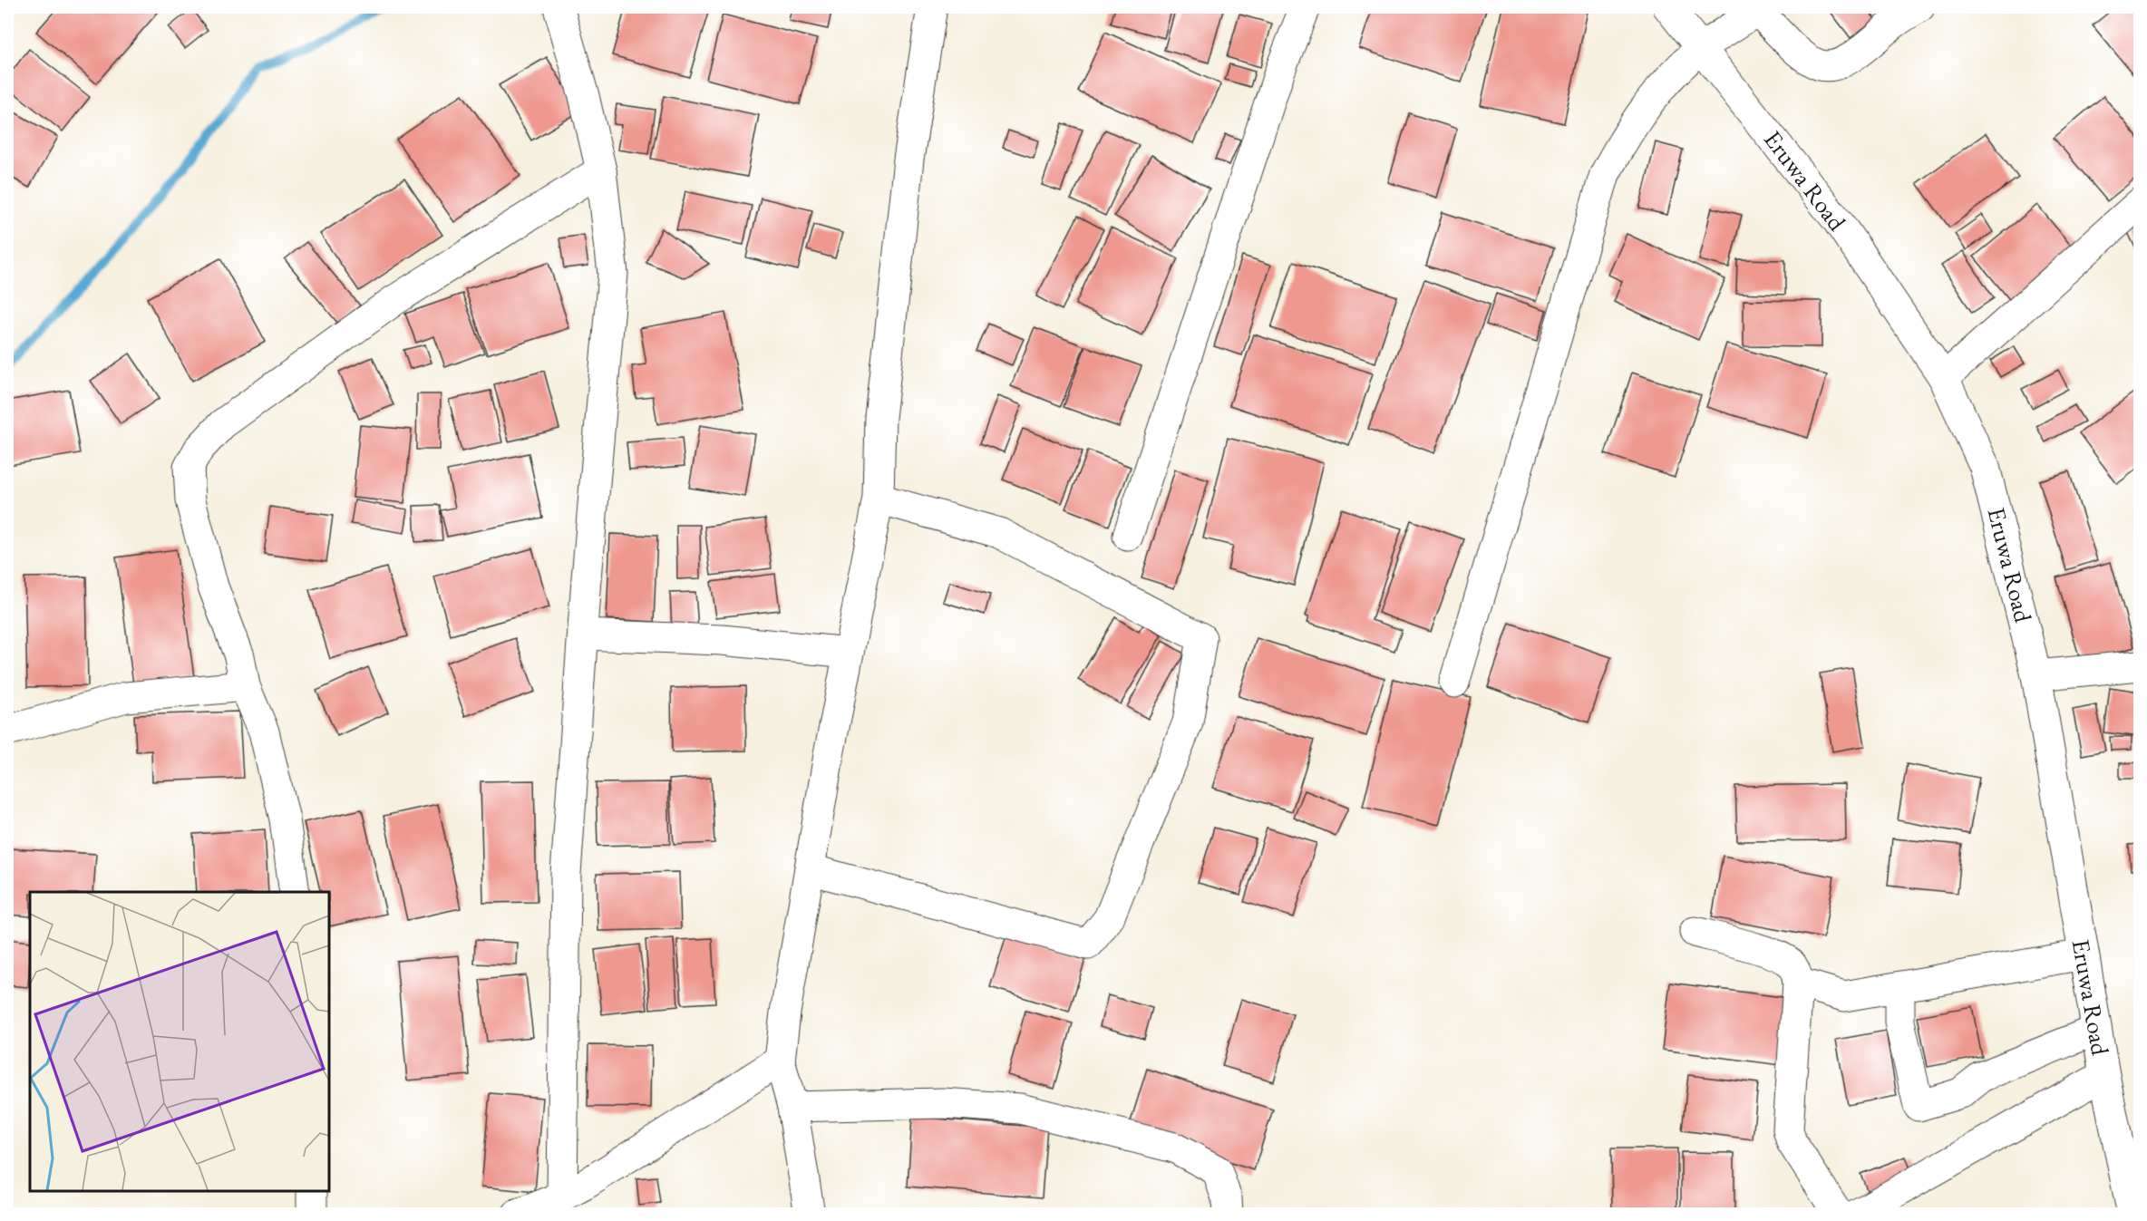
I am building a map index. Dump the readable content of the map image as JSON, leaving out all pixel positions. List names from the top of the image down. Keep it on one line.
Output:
{"streets":{"street":["Eruwa Road"]}}
